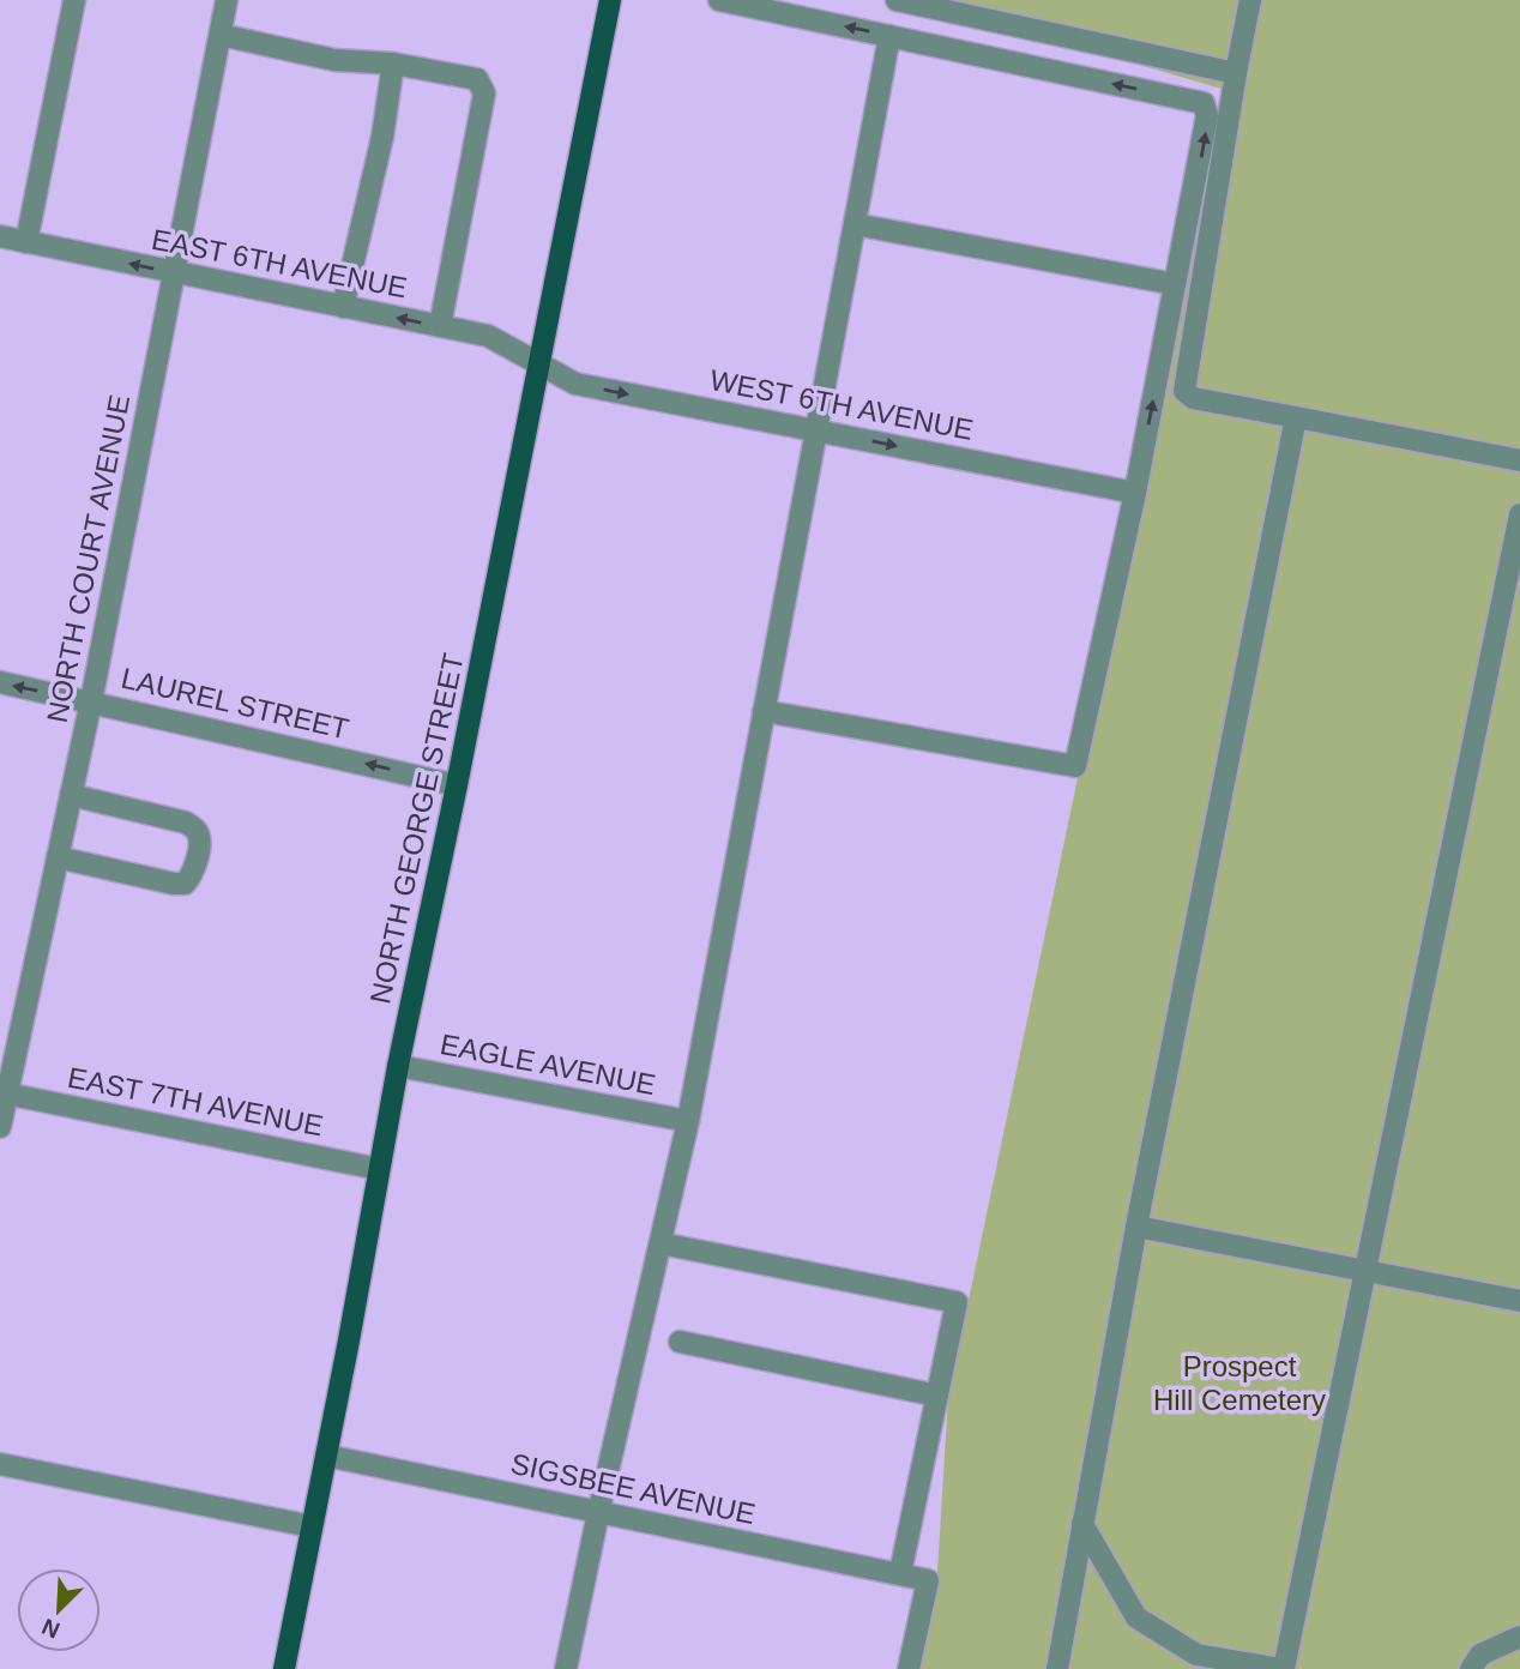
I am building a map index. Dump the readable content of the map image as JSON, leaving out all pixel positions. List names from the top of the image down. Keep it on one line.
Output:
{"streets":{"main road":["NORTH GEORGE STREET"],"street":["EAST 6TH AVENUE","WEST 6TH AVENUE","NORTH COURT AVENUE","LAUREL STREET","EAGLE AVENUE","EAST 7TH AVENUE","SIGSBEE AVENUE"]},"crossings":[["EAST 6TH AVENUE","WEST 6TH AVENUE"],["EAST 6TH AVENUE","NORTH COURT AVENUE"],["EAST 6TH AVENUE","NORTH GEORGE STREET"],["WEST 6TH AVENUE","NORTH GEORGE STREET"],["NORTH COURT AVENUE","LAUREL STREET"],["NORTH COURT AVENUE","EAST 7TH AVENUE"],["LAUREL STREET","NORTH GEORGE STREET"],["NORTH GEORGE STREET","EAGLE AVENUE"],["NORTH GEORGE STREET","EAST 7TH AVENUE"],["NORTH GEORGE STREET","SIGSBEE AVENUE"]],"one_way":["EAST 6TH AVENUE","WEST 6TH AVENUE","LAUREL STREET"],"parks":["Prospect Hill Cemetery"],"north":"bottom left"}
